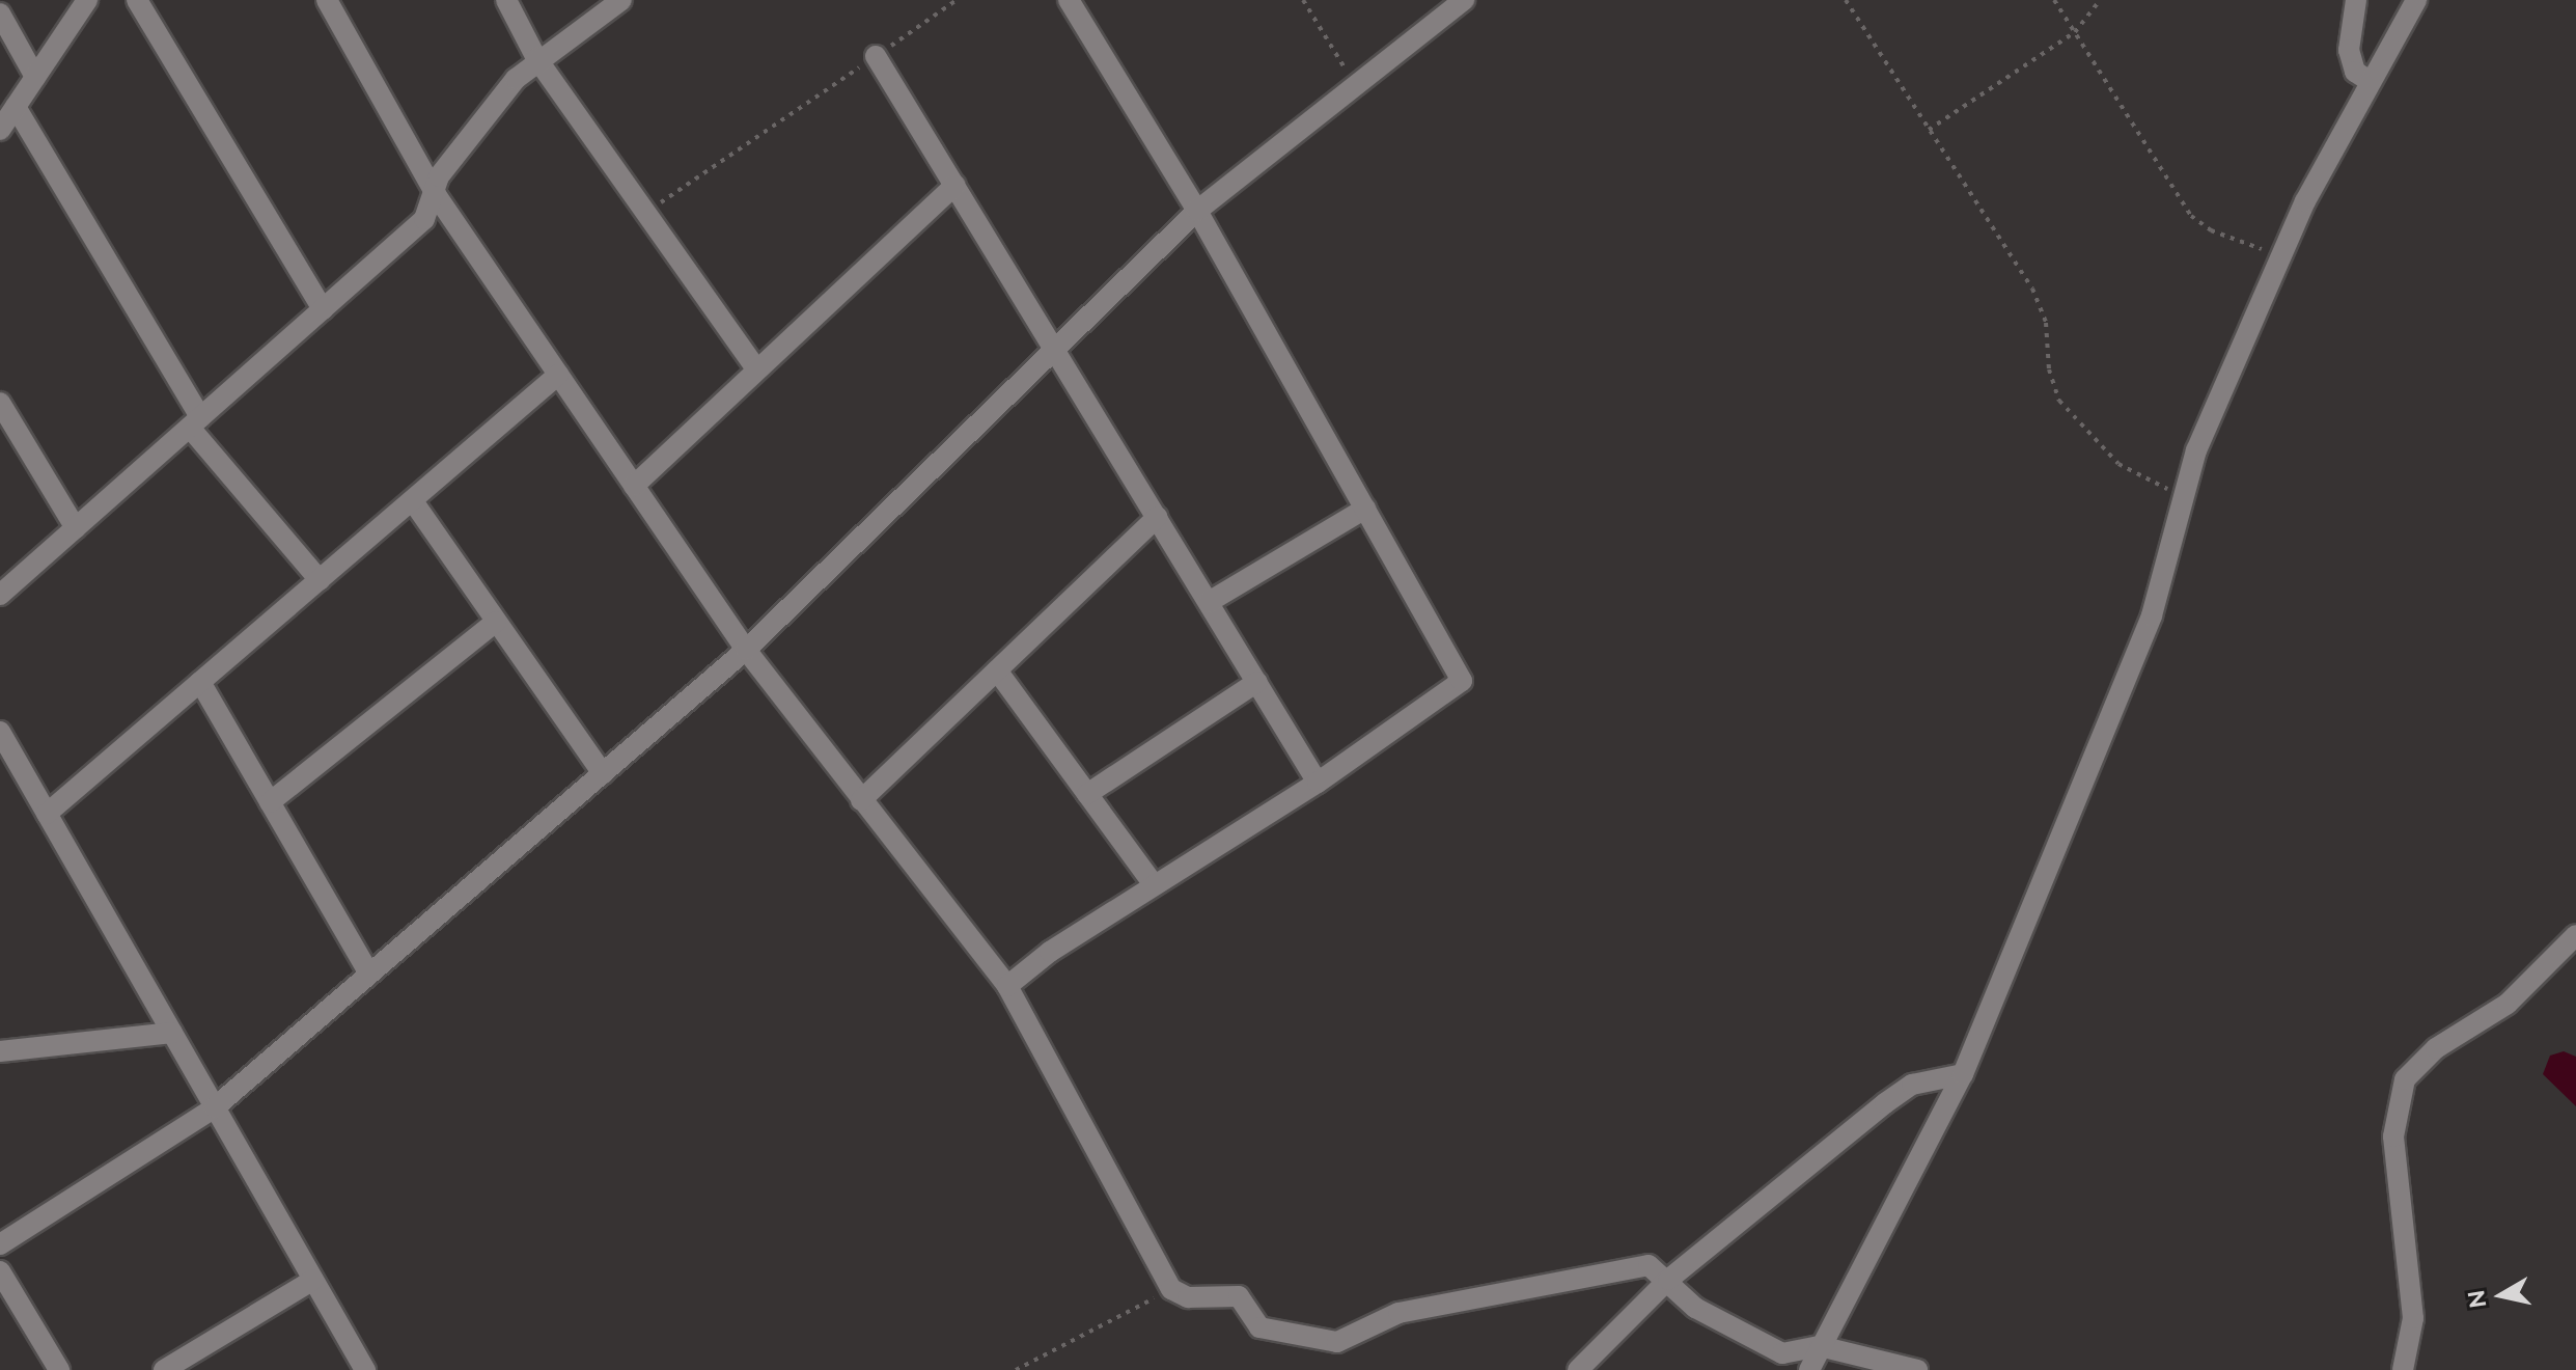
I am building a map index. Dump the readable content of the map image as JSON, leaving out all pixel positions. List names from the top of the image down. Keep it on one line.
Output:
{"north":"left"}
